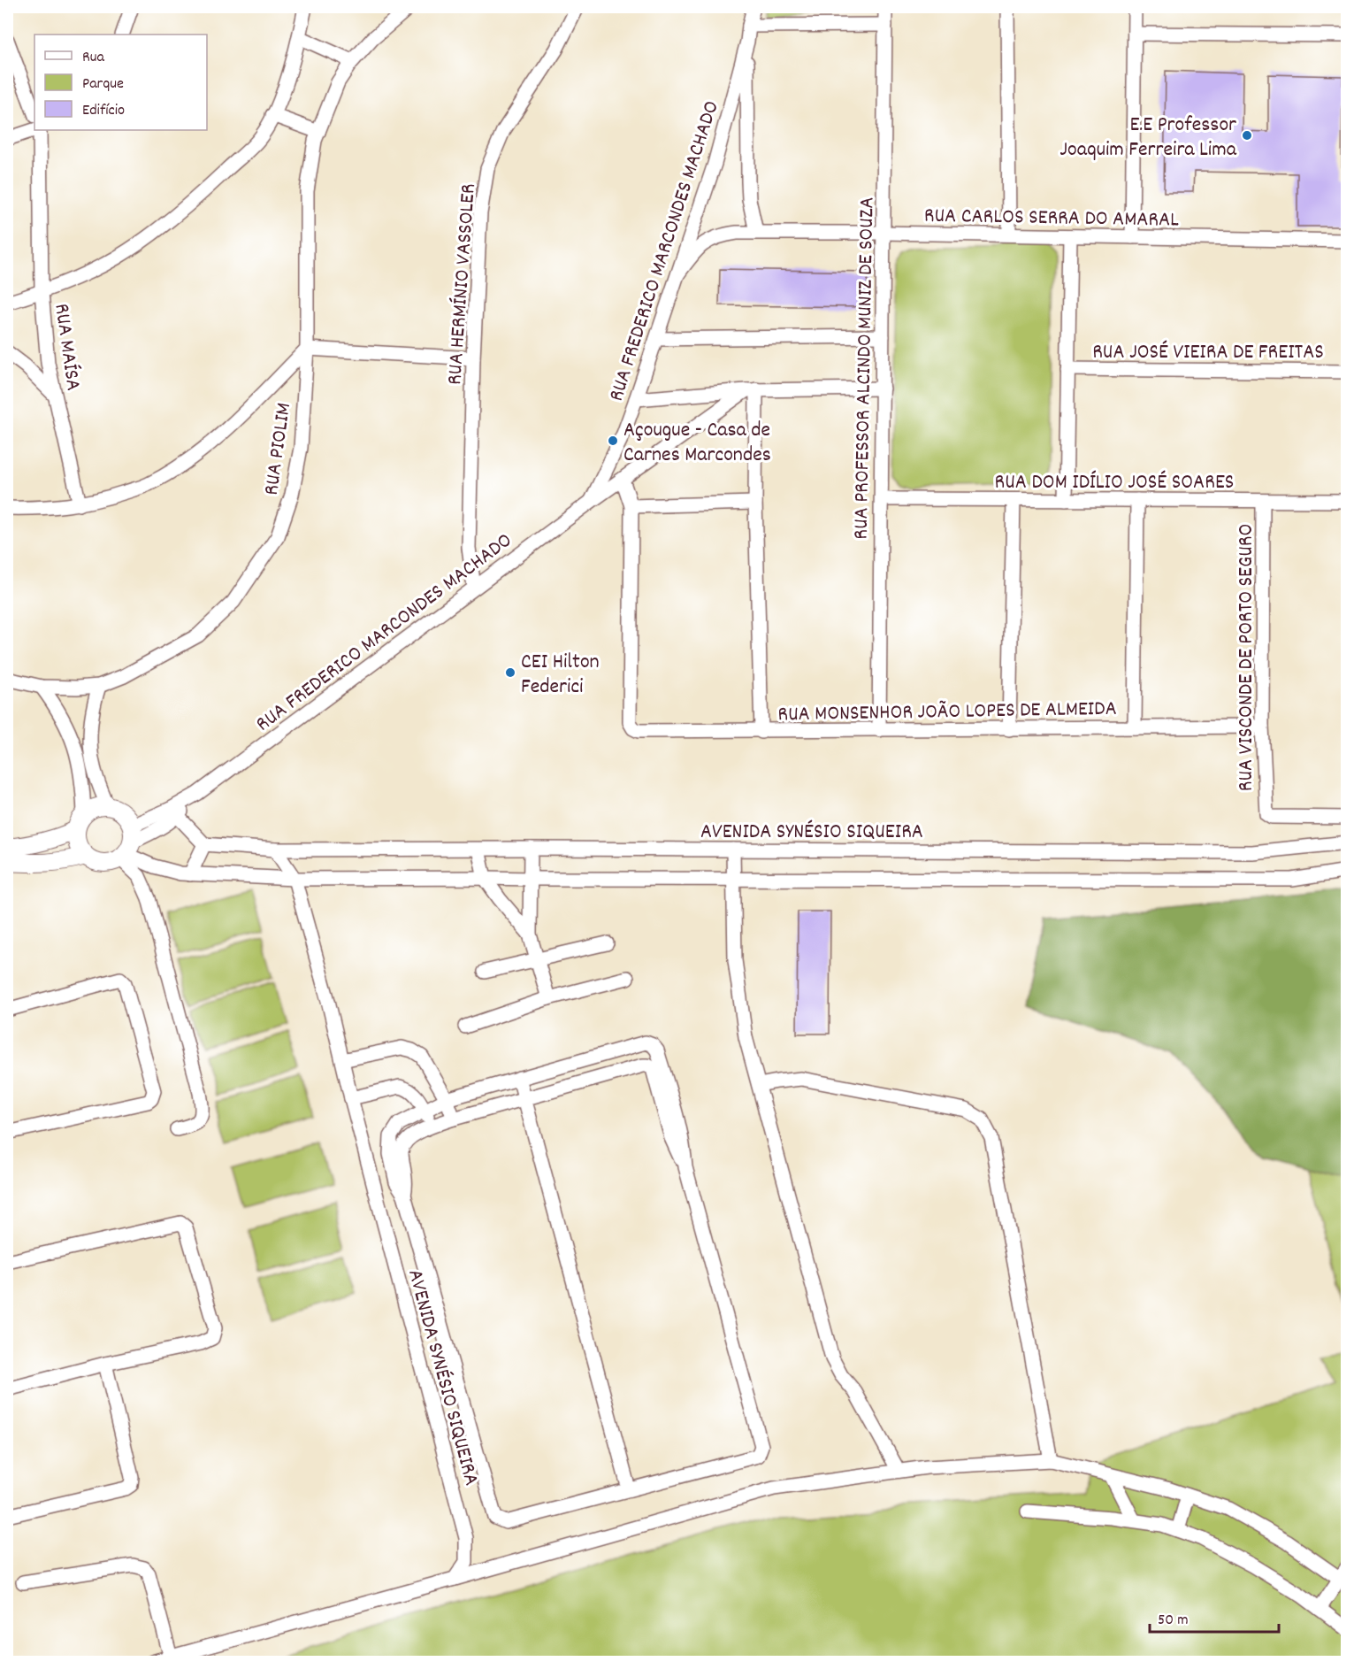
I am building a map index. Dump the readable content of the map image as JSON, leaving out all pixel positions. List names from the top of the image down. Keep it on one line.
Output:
{"streets":{"street":["RUA CARLOS SERRA DO AMARAL","RUA FREDERICO MARCONDES MACHADO","RUA HERMÍNIO VASSOLER","RUA MAÍSA","RUA JOSÉ VIEIRA DE FREITAS","RUA PROFESSOR ALCINDO MUNIZ DE SOUZA","RUA PIOLIM","RUA DOM IDÍLIO JOSÉ SOARES","RUA VISCONDE DE PORTO SEGURO","RUA MONSENHOR JOÃO LOPES DE ALMEIDA","AVENIDA SYNÉSIO SIQUEIRA"]},"crossings":[["RUA CARLOS SERRA DO AMARAL","RUA FREDERICO MARCONDES MACHADO"],["RUA CARLOS SERRA DO AMARAL","RUA PROFESSOR ALCINDO MUNIZ DE SOUZA"],["RUA FREDERICO MARCONDES MACHADO","RUA HERMÍNIO VASSOLER"],["RUA PROFESSOR ALCINDO MUNIZ DE SOUZA","RUA DOM IDÍLIO JOSÉ SOARES"],["RUA PROFESSOR ALCINDO MUNIZ DE SOUZA","RUA MONSENHOR JOÃO LOPES DE ALMEIDA"],["RUA DOM IDÍLIO JOSÉ SOARES","RUA VISCONDE DE PORTO SEGURO"],["RUA VISCONDE DE PORTO SEGURO","RUA MONSENHOR JOÃO LOPES DE ALMEIDA"]],"places":["E.E Professor Joaquim Ferreira Lima","Açougue - Casa de Carnes Marcondes","CEI Hilton Federici"],"legend":["Rua","Parque","Edifício"],"scale_bar":"50 m"}
